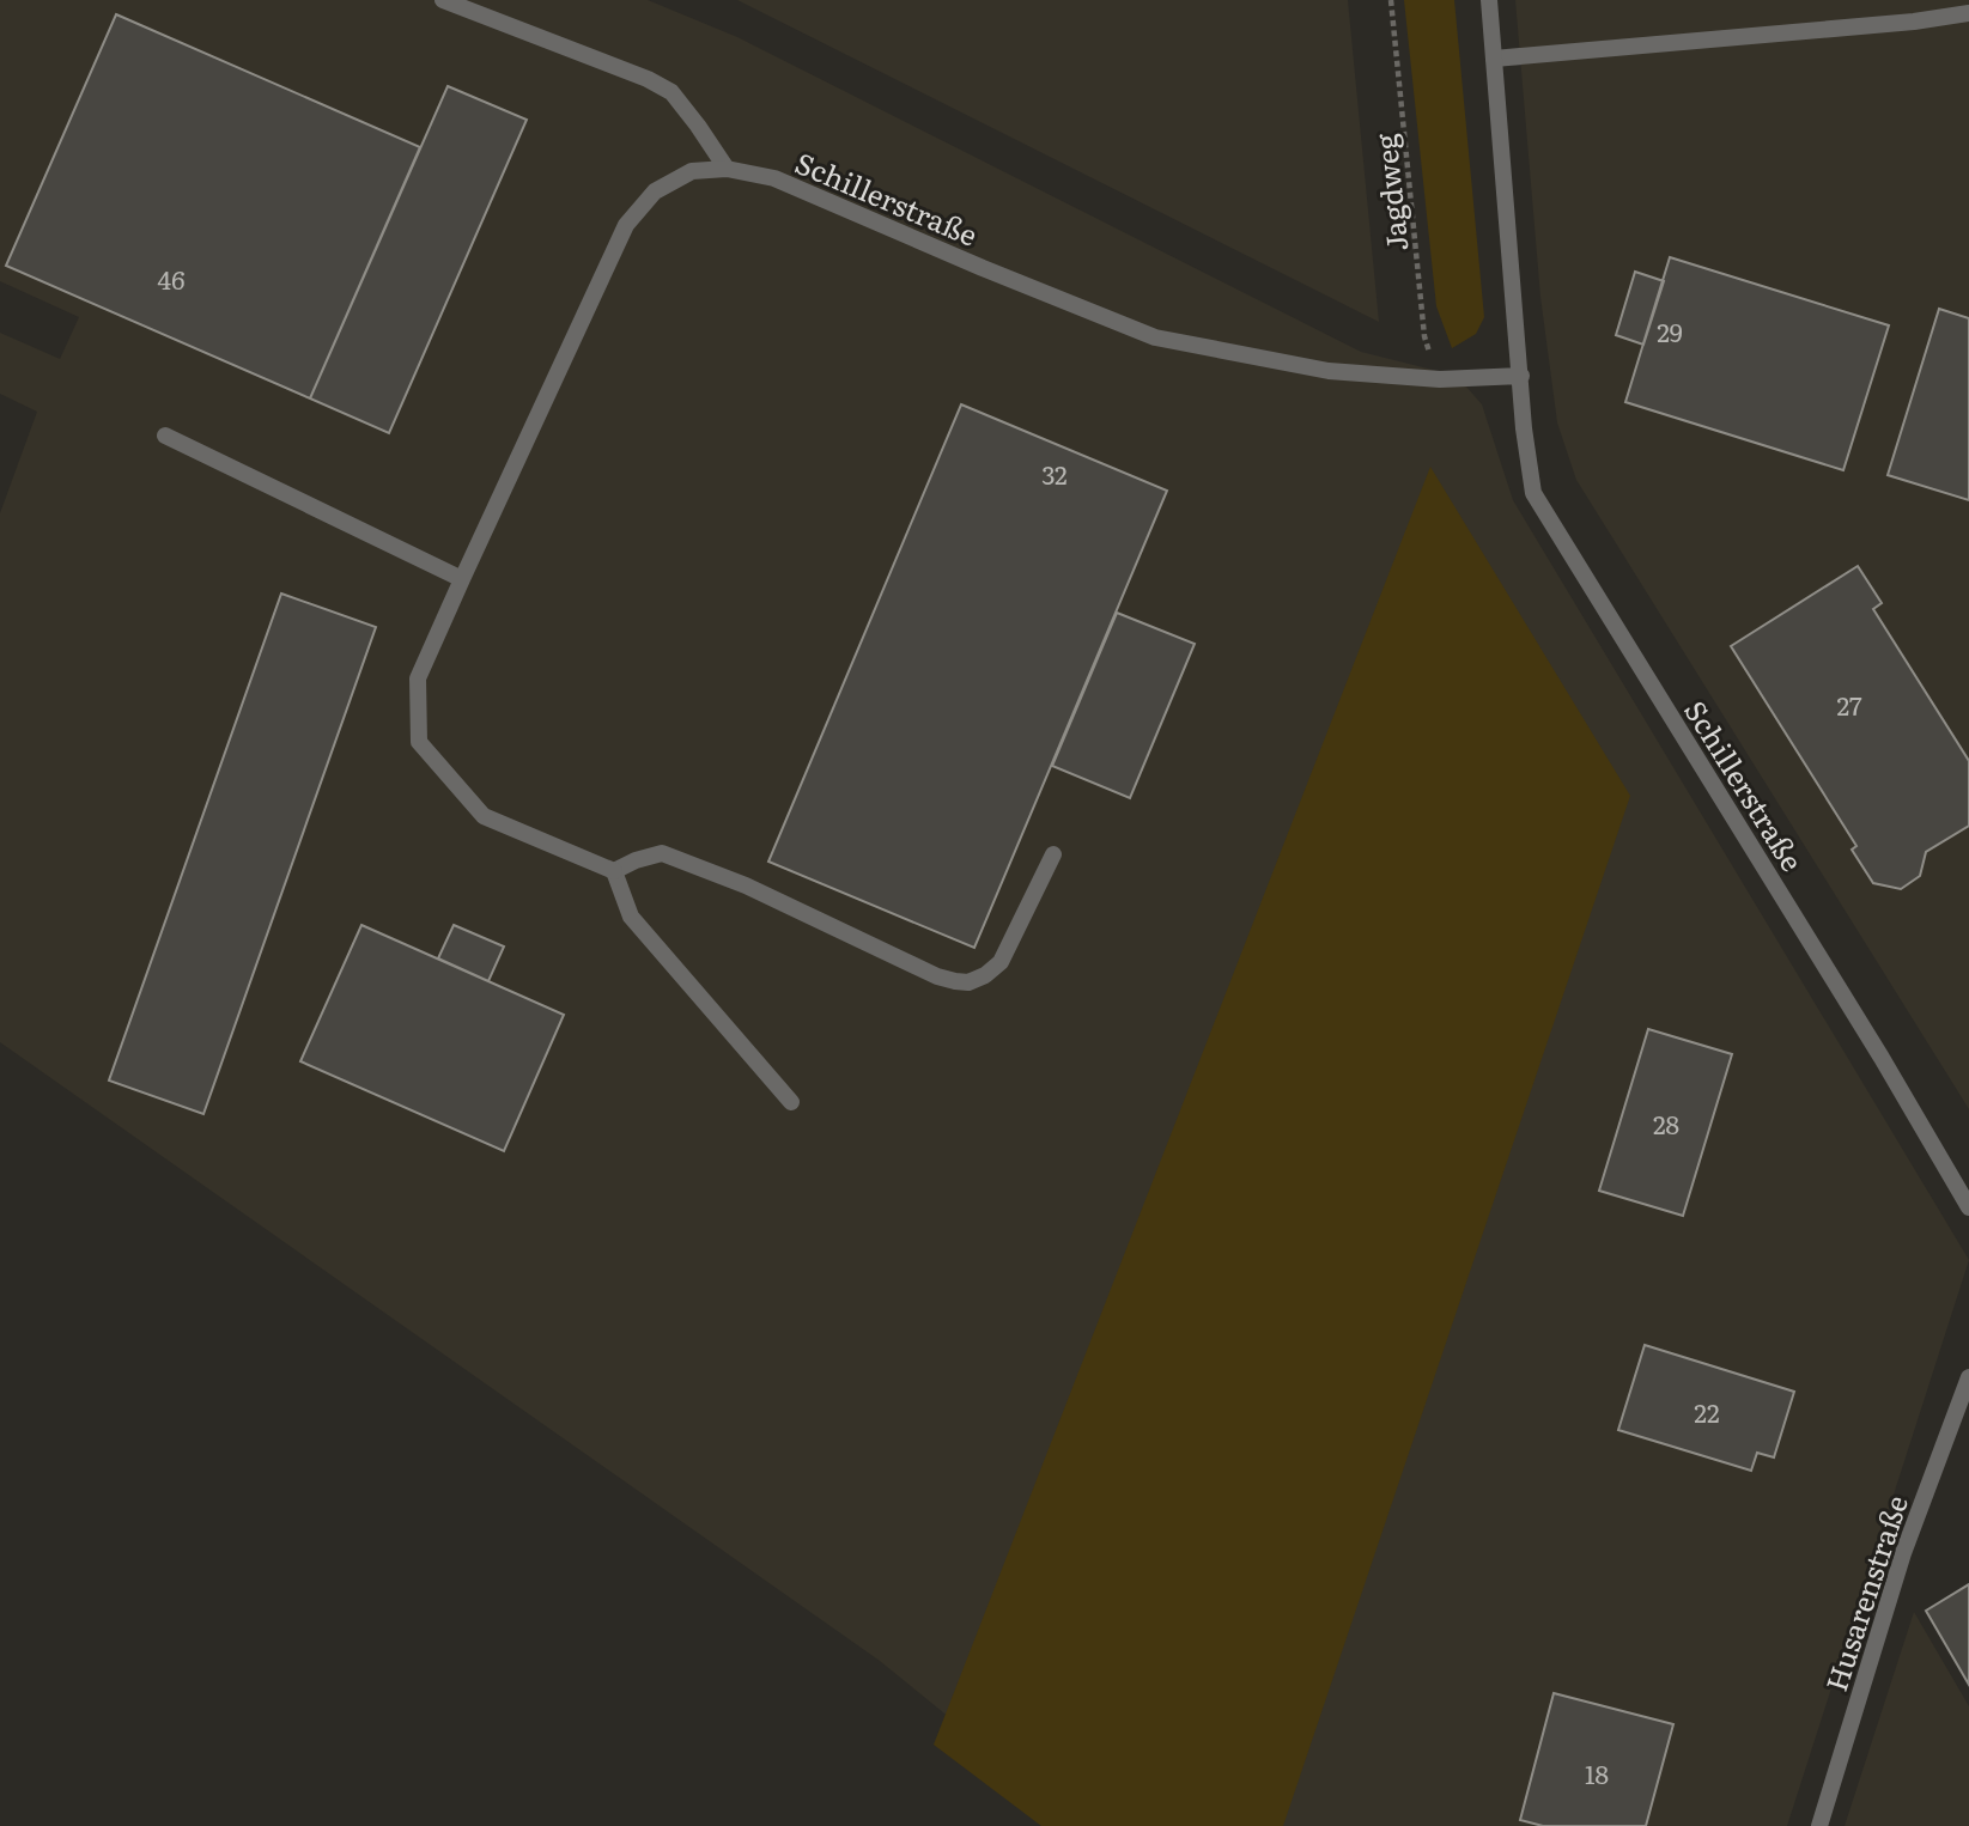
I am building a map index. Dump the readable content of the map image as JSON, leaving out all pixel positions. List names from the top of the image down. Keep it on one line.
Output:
{"streets":{"street":["Schillerstraße","Husarenstraße"],"path":["Jagdweg"]},"crossings":[["Jagdweg","Schillerstraße"]],"house_numbers":["46","29","32","27","28","22","18"]}
